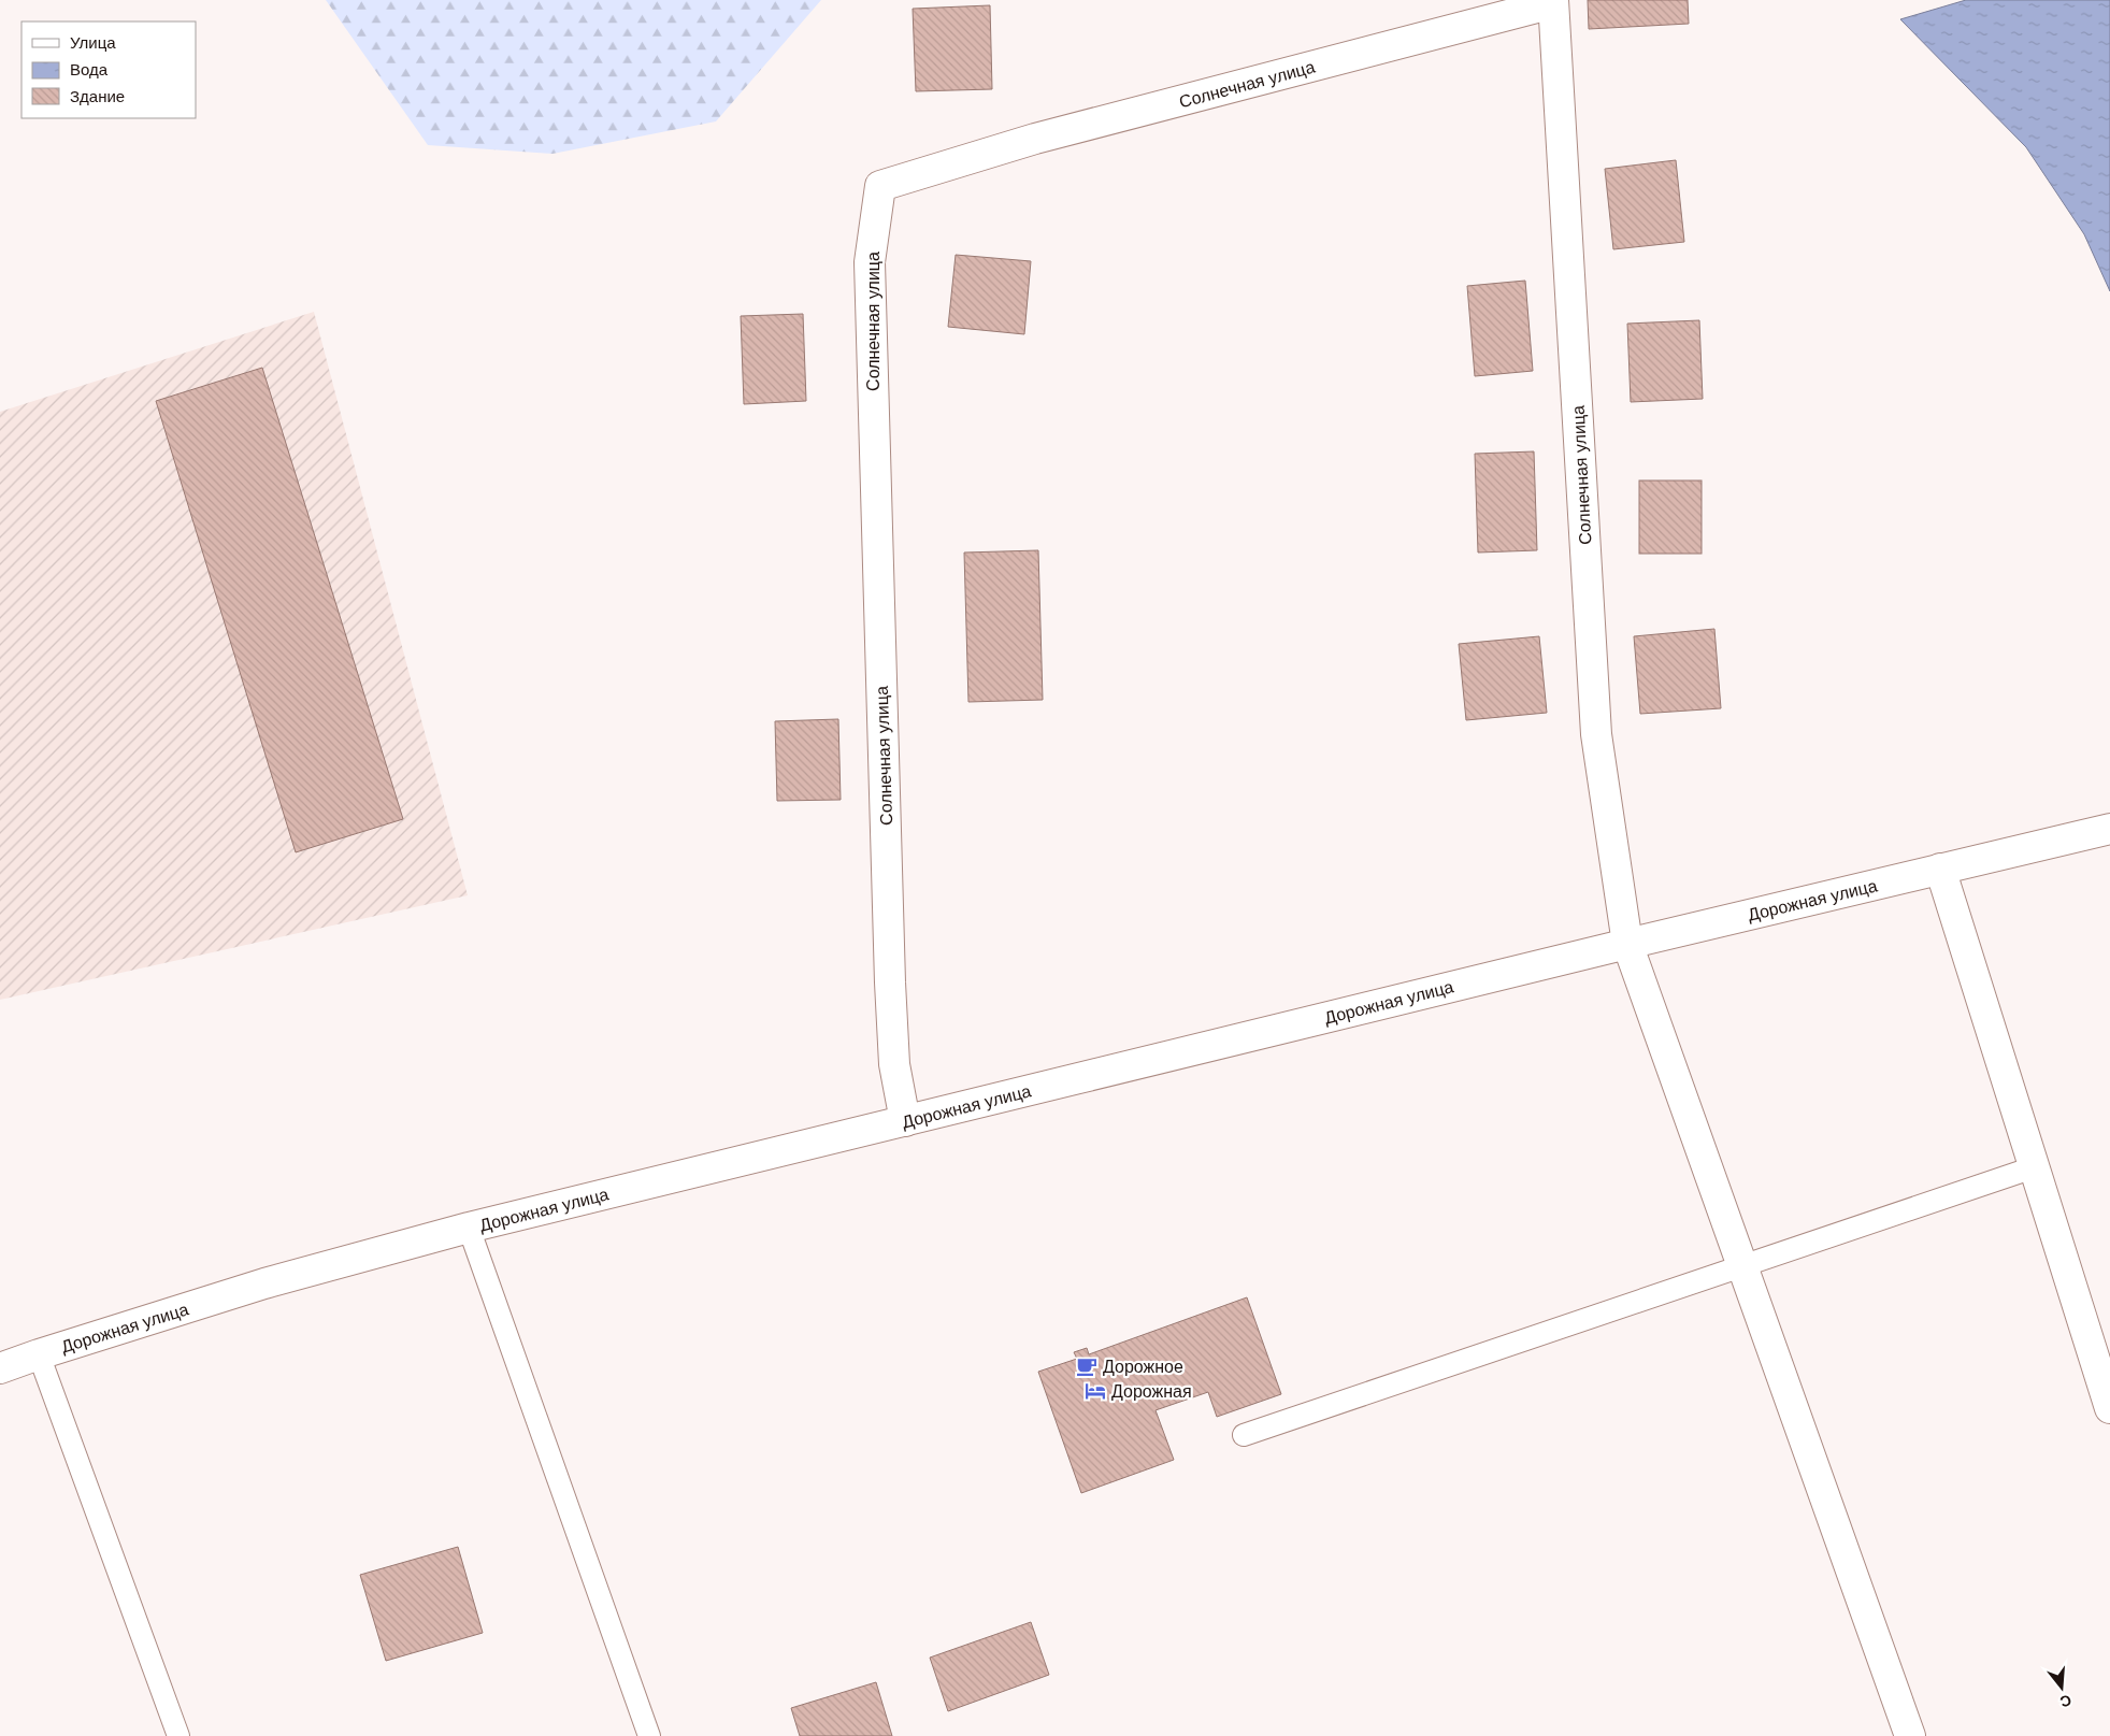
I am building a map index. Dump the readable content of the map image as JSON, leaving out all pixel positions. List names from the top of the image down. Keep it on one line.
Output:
{"streets":{"main road":["Солнечная улица","Дорожная улица"]},"crossings":[["Солнечная улица","Дорожная улица"]],"places":{"cafe":["Дорожное"],"hotel":["Дорожная"]},"legend":["Улица","Вода","Здание"],"north":"bottom"}
